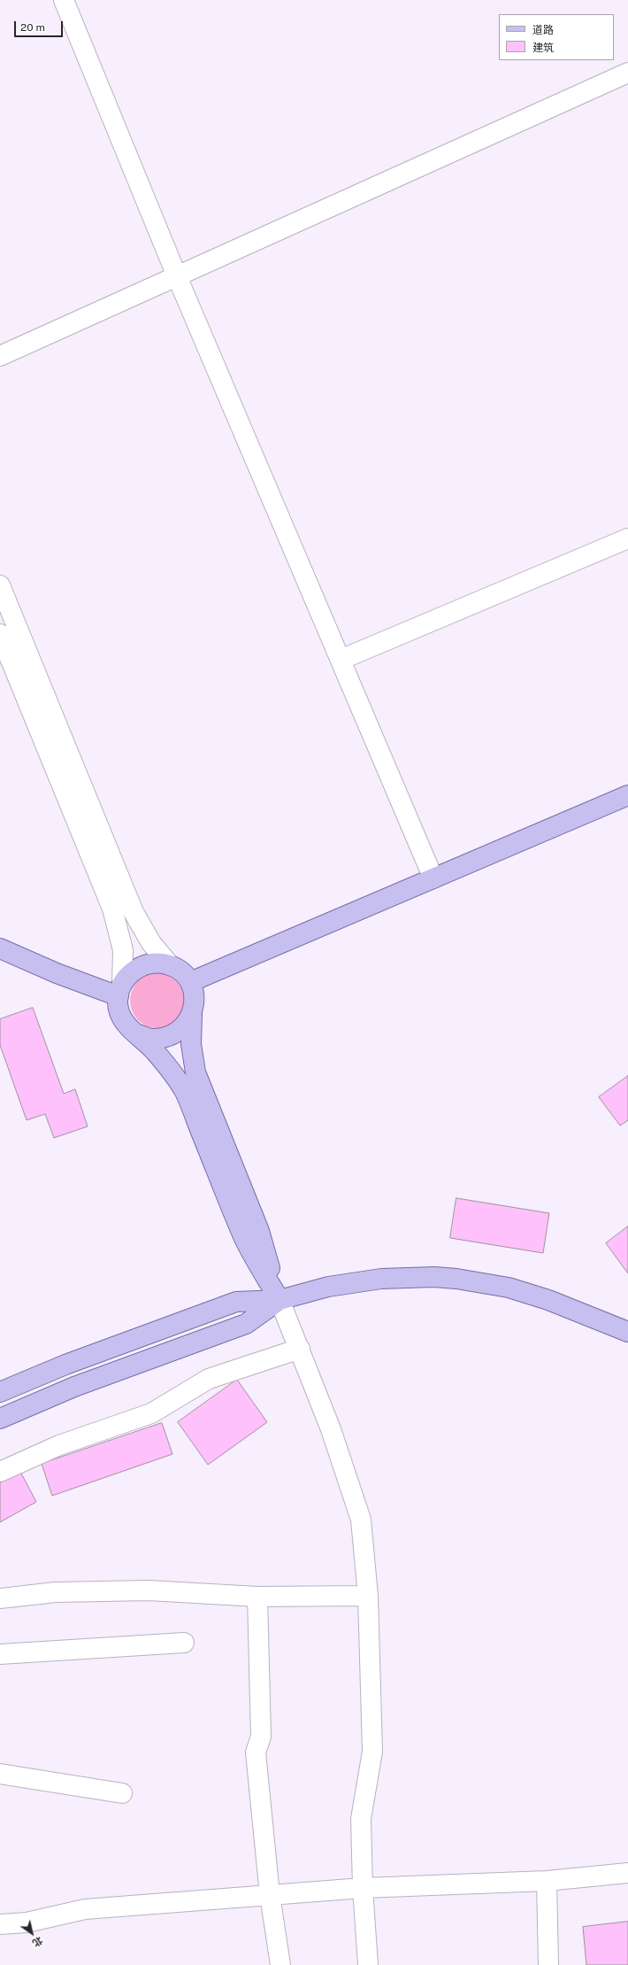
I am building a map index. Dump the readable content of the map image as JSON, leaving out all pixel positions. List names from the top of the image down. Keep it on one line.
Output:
{"legend":["道路","建筑"],"scale_bar":"20 m","north":"bottom right"}
